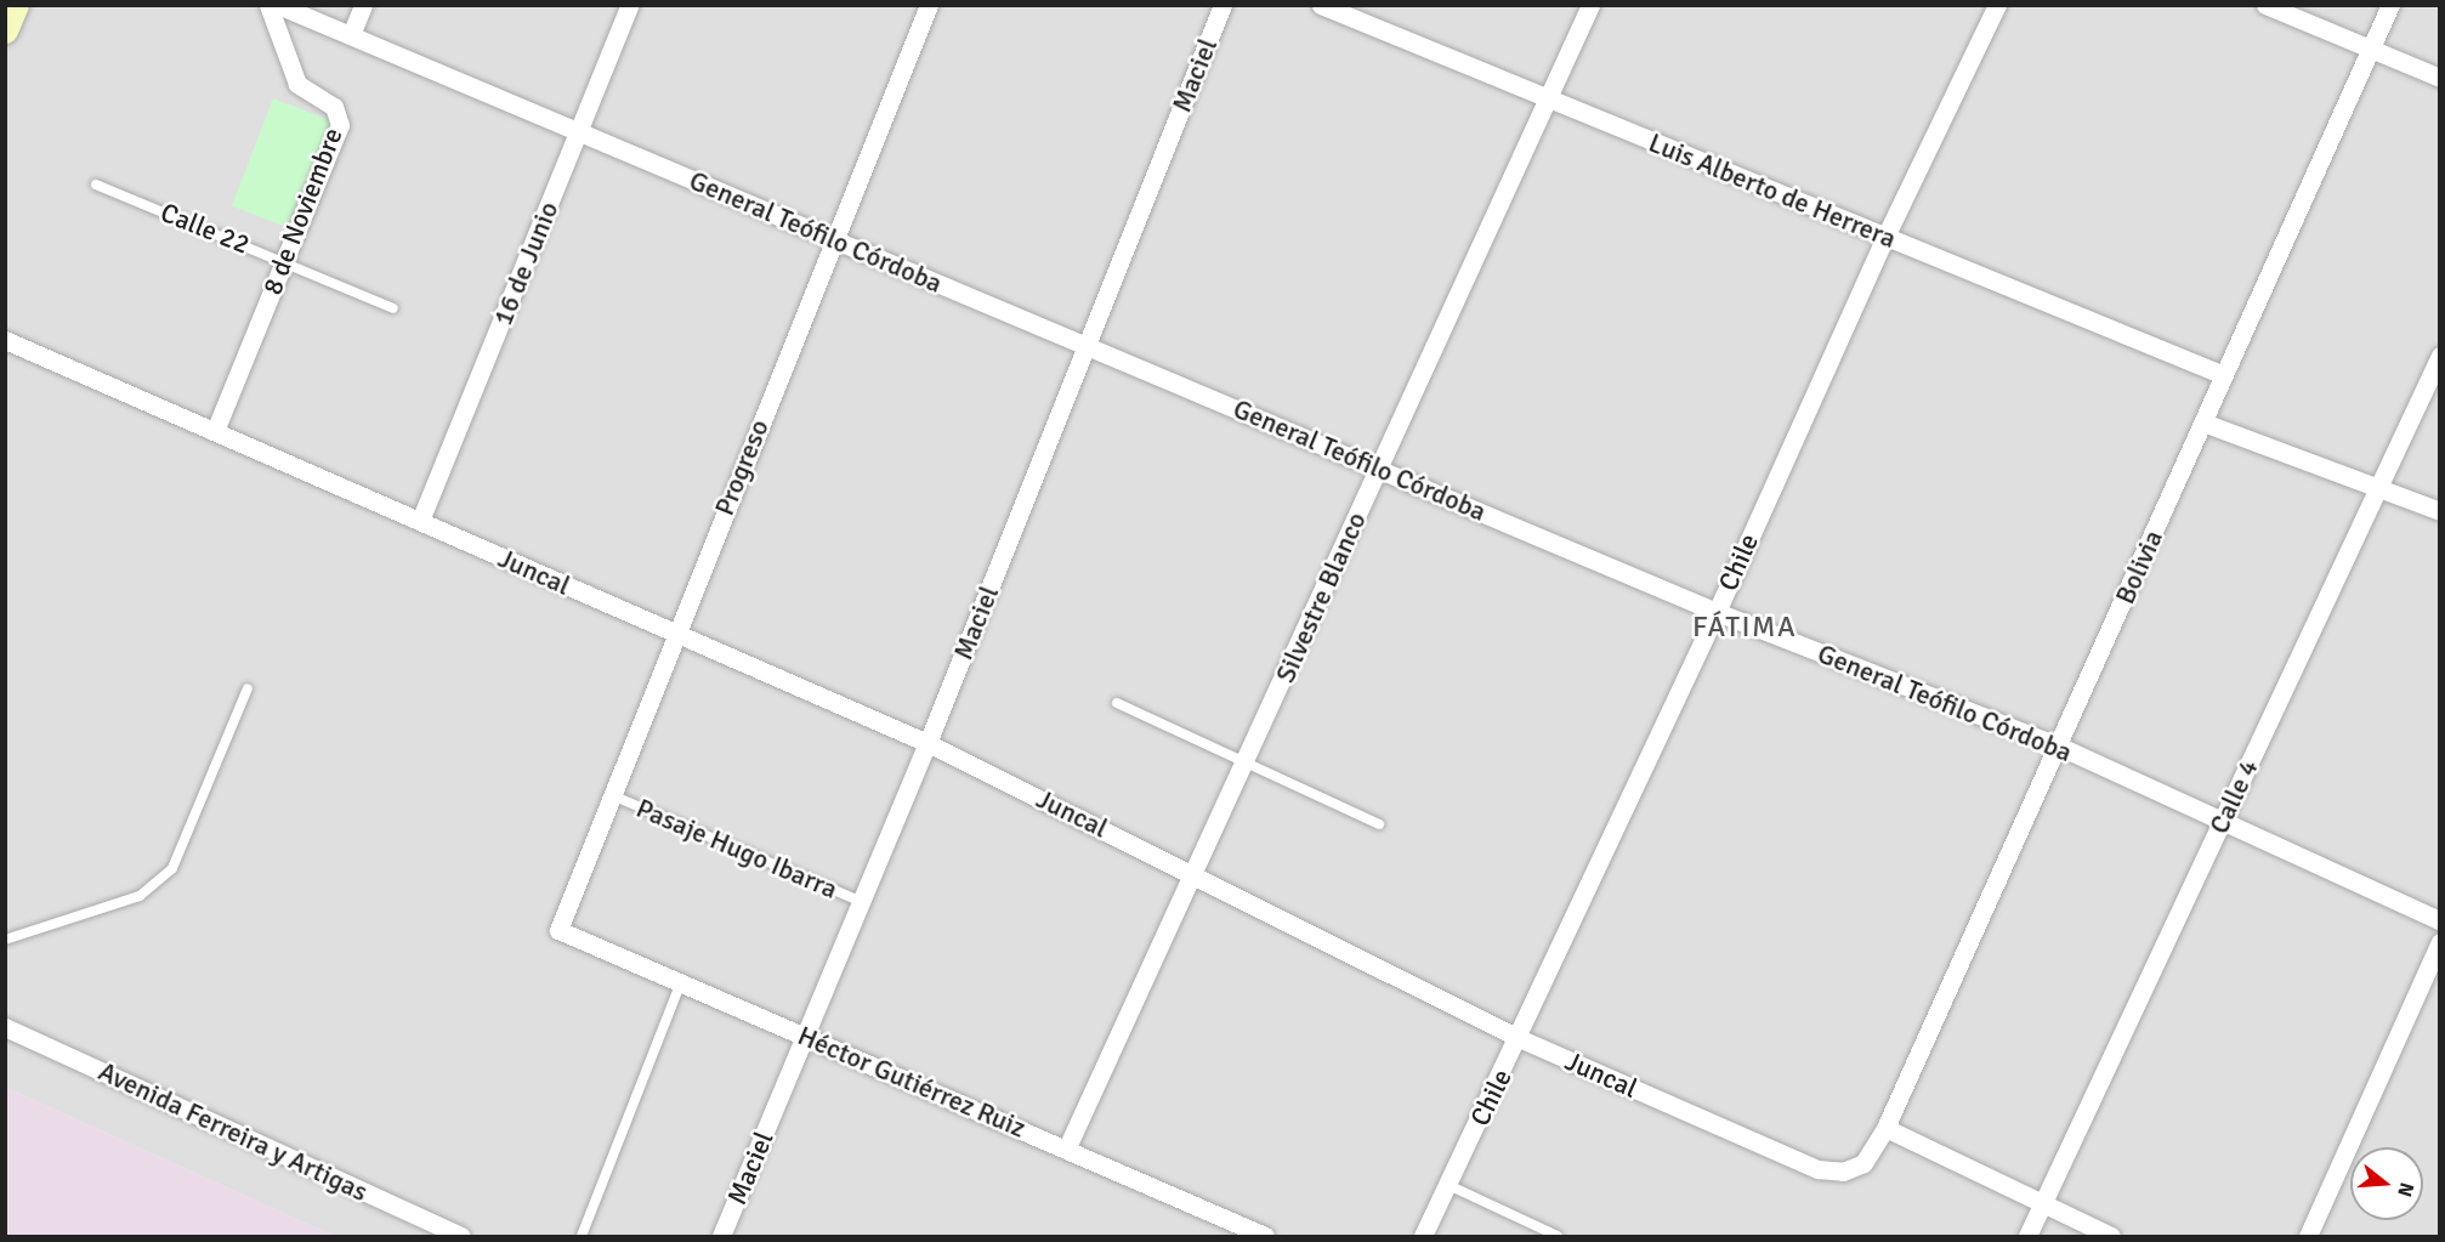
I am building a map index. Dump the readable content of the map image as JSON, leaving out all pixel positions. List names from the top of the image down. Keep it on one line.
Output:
{"streets":{"street":["Maciel","Luis Alberto de Herrera","8 de Noviembre","General Teófilo Córdoba","16 de Junio","Progreso","Chile","Bolivia","Juncal","Silvestre Blanco","Calle 4","Héctor Gutiérrez Ruiz","Avenida Ferreira y Artigas"],"lane":["Calle 22","Pasaje Hugo Ibarra"]},"crossings":[["Maciel","General Teófilo Córdoba"],["Maciel","Juncal"],["Maciel","Pasaje Hugo Ibarra"],["Maciel","Héctor Gutiérrez Ruiz"],["Luis Alberto de Herrera","Chile"],["Luis Alberto de Herrera","Bolivia"],["Luis Alberto de Herrera","Silvestre Blanco"],["8 de Noviembre","Calle 22"],["8 de Noviembre","Juncal"],["General Teófilo Córdoba","16 de Junio"],["General Teófilo Córdoba","Progreso"],["General Teófilo Córdoba","Chile"],["General Teófilo Córdoba","Bolivia"],["General Teófilo Córdoba","Silvestre Blanco"],["General Teófilo Córdoba","Calle 4"],["16 de Junio","Juncal"],["Progreso","Juncal"],["Progreso","Pasaje Hugo Ibarra"],["Progreso","Héctor Gutiérrez Ruiz"],["Chile","Juncal"],["Bolivia","Juncal"],["Juncal","Silvestre Blanco"],["Silvestre Blanco","Héctor Gutiérrez Ruiz"]],"districts":["FÁTIMA"],"north":"right"}
